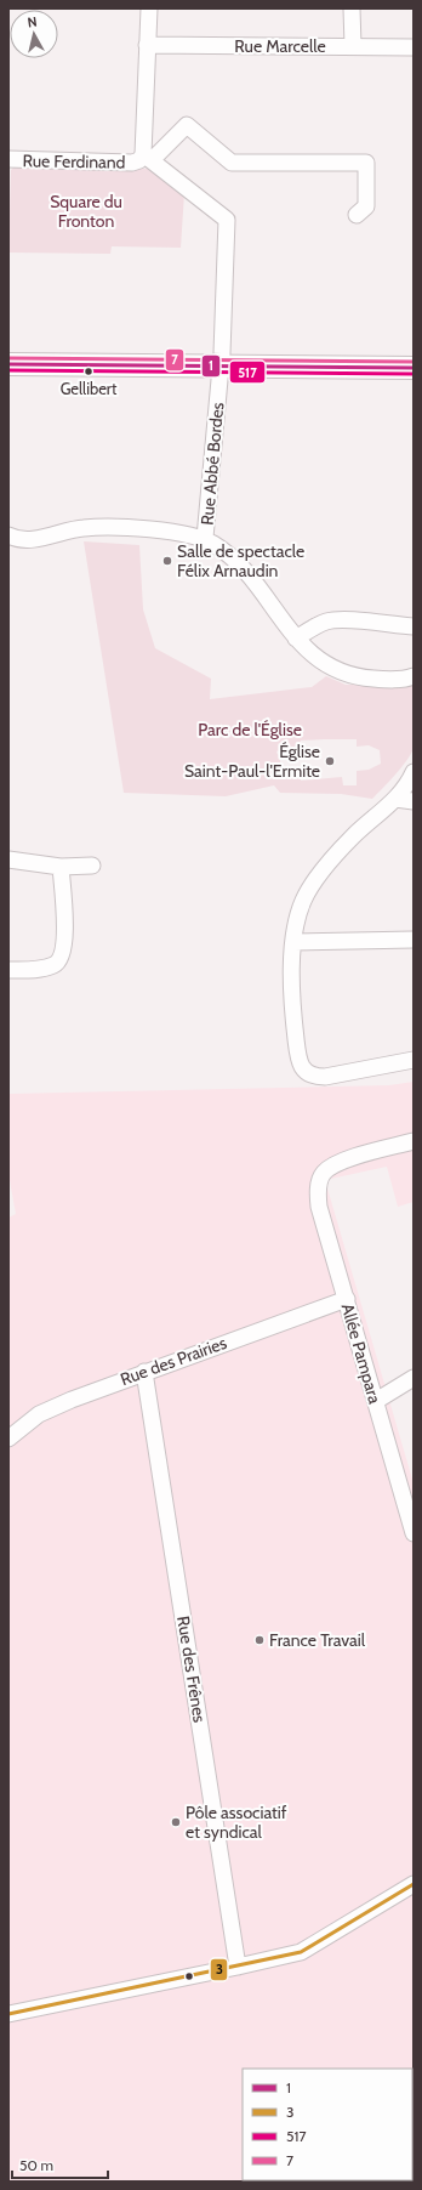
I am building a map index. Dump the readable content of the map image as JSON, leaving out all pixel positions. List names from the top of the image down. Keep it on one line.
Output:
{"streets":{"street":["Rue Marcelle","Rue Ferdinand","Rue Abbé Bordes","Allée Pampara","Rue des Prairies","Rue des Frênes"]},"crossings":[["Rue Marcelle","Rue Ferdinand"],["Rue Ferdinand","Rue Abbé Bordes"],["Allée Pampara","Rue des Prairies"],["Rue des Prairies","Rue des Frênes"]],"parks":["Square du Fronton","Parc de l'Église"],"places":["Gellibert","Salle de spectacle Félix Arnaudin","Église Saint-Paul-l'Ermite","France Travail","Pôle associatif et syndical"],"lines":["transit line 7","transit line 1","transit line 517","transit line 3"],"legend":["1","3","517","7"],"scale_bar":"50 m","north":"top"}
